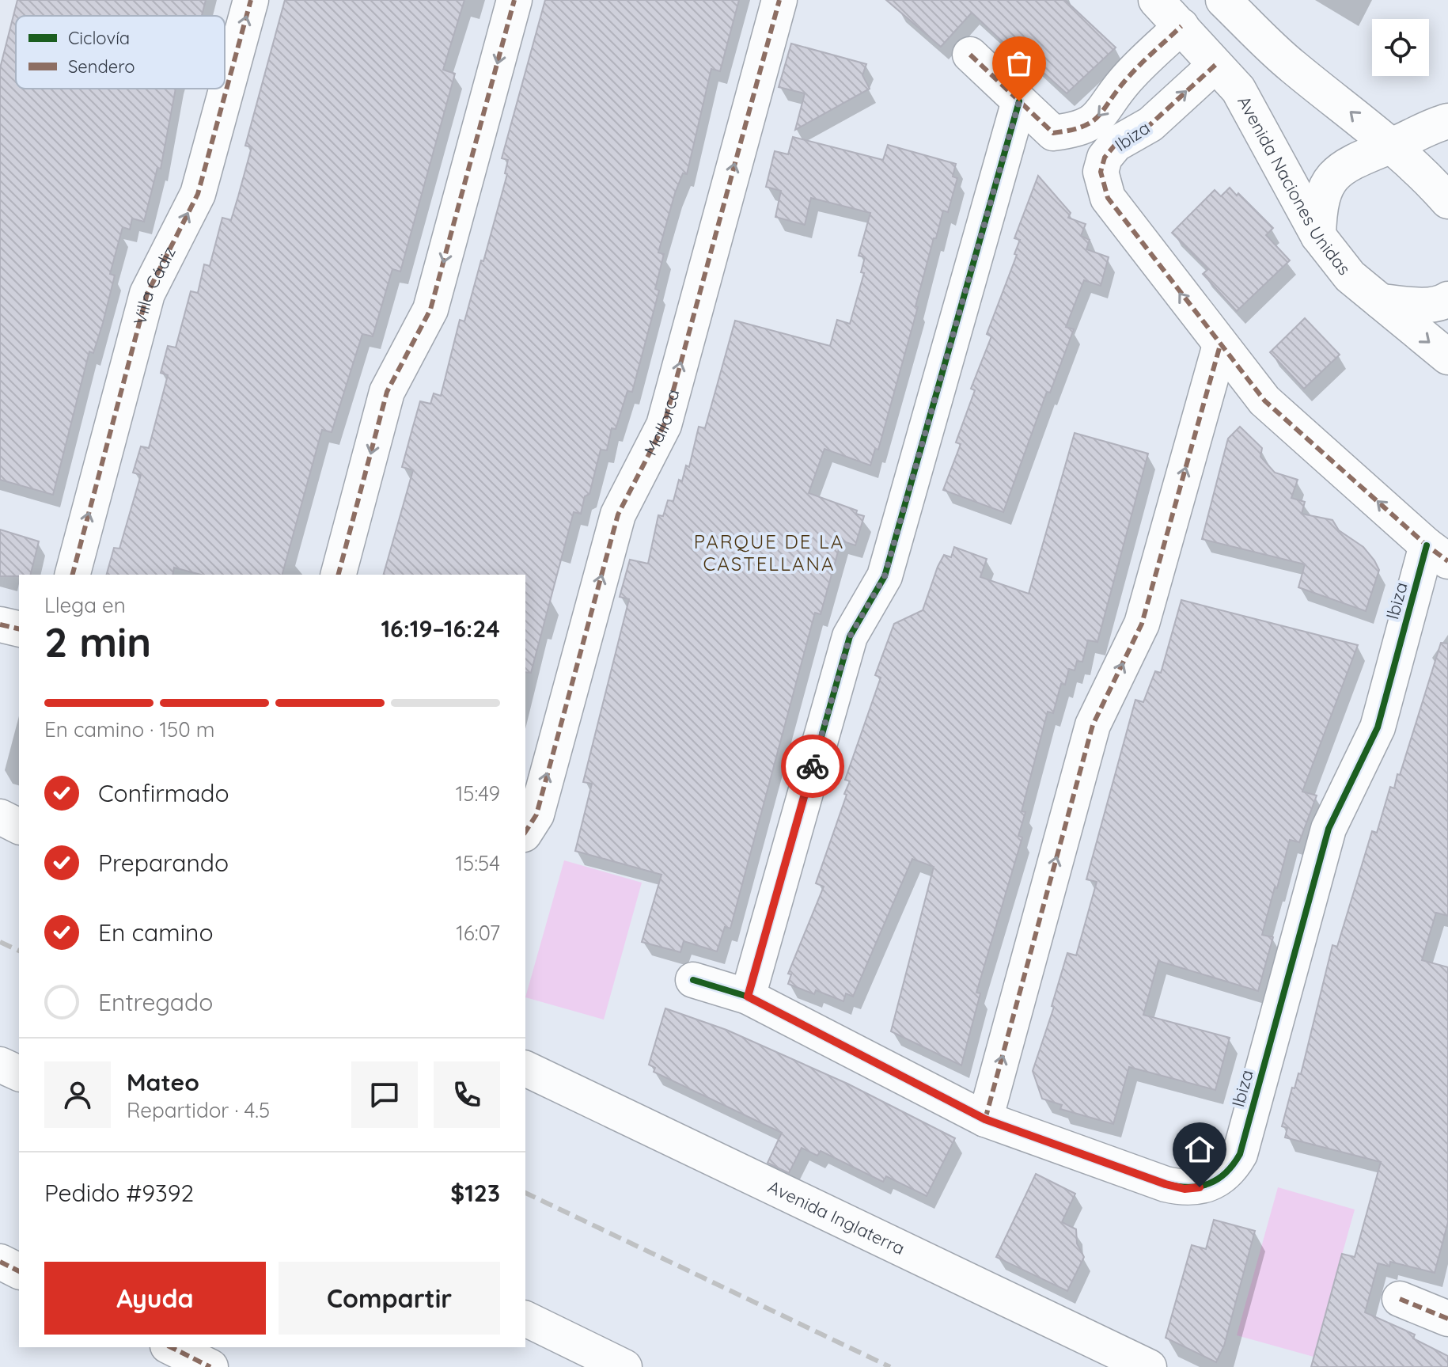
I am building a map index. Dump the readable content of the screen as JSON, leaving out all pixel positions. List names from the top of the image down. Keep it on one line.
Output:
{"streets":{"street":["Ibiza","Avenida Naciones Unidas","Villa Cádiz","Mallorca","Avenida Inglaterra"]},"crossings":[["Ibiza","Avenida Naciones Unidas"]],"districts":["PARQUE DE LA CASTELLANA"],"legend":["Ciclovía","Sendero"],"page":{"heading":["2 min","Llega en","16:19–16:24"],"panel":["Mateo","Repartidor · 4.5","Pedido #9392","$123"],"bar":"En camino · 150 m","list":[["Confirmado","15:49"],["Preparando","15:54"],["En camino","16:07"],"Entregado"],"buttons":["Ayuda","Compartir"]}}
